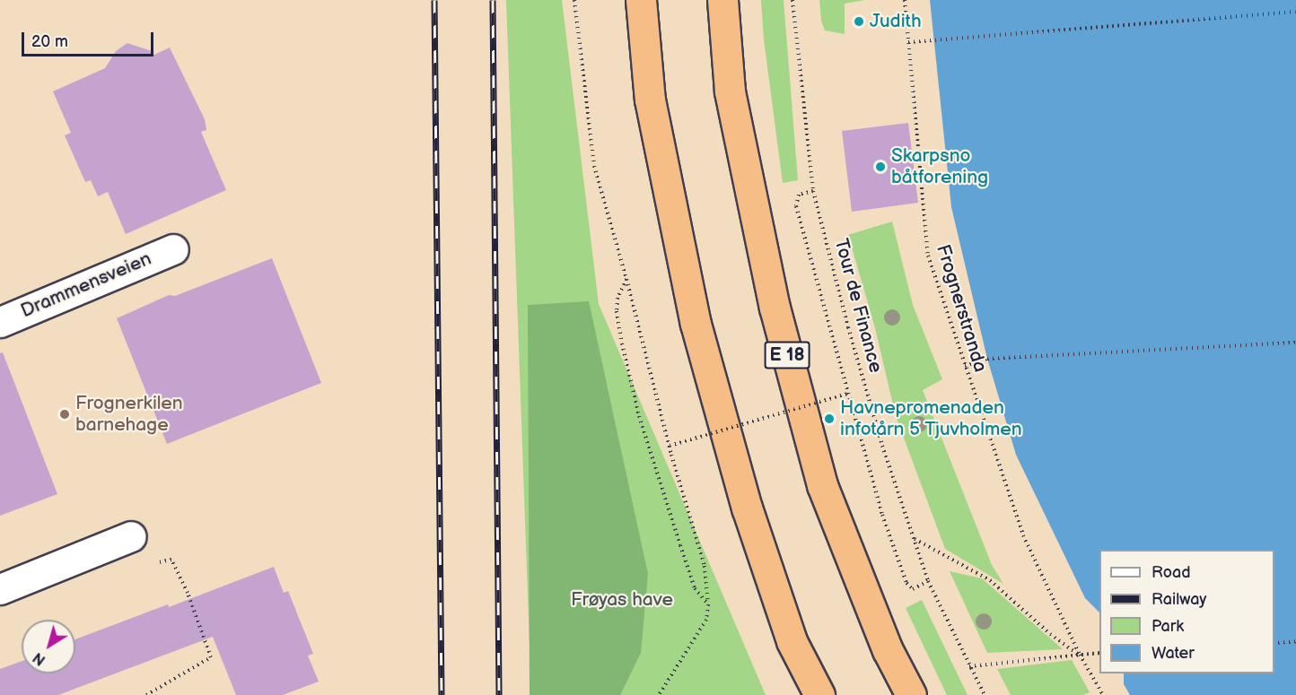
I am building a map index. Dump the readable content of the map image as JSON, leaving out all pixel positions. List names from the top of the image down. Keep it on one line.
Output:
{"streets":{"highway":["E 18"],"street":["Drammensveien"],"path":["Tour de Finance","Frognerstranda"]},"parks":["Frøyas have"],"places":["Judith","Skarpsno båtforening","Frognerkilen barnehage","Havnepromenaden infotårn 5 Tjuvholmen"],"legend":["Road","Railway","Park","Water"],"scale_bar":"20 m","north":"bottom left"}
